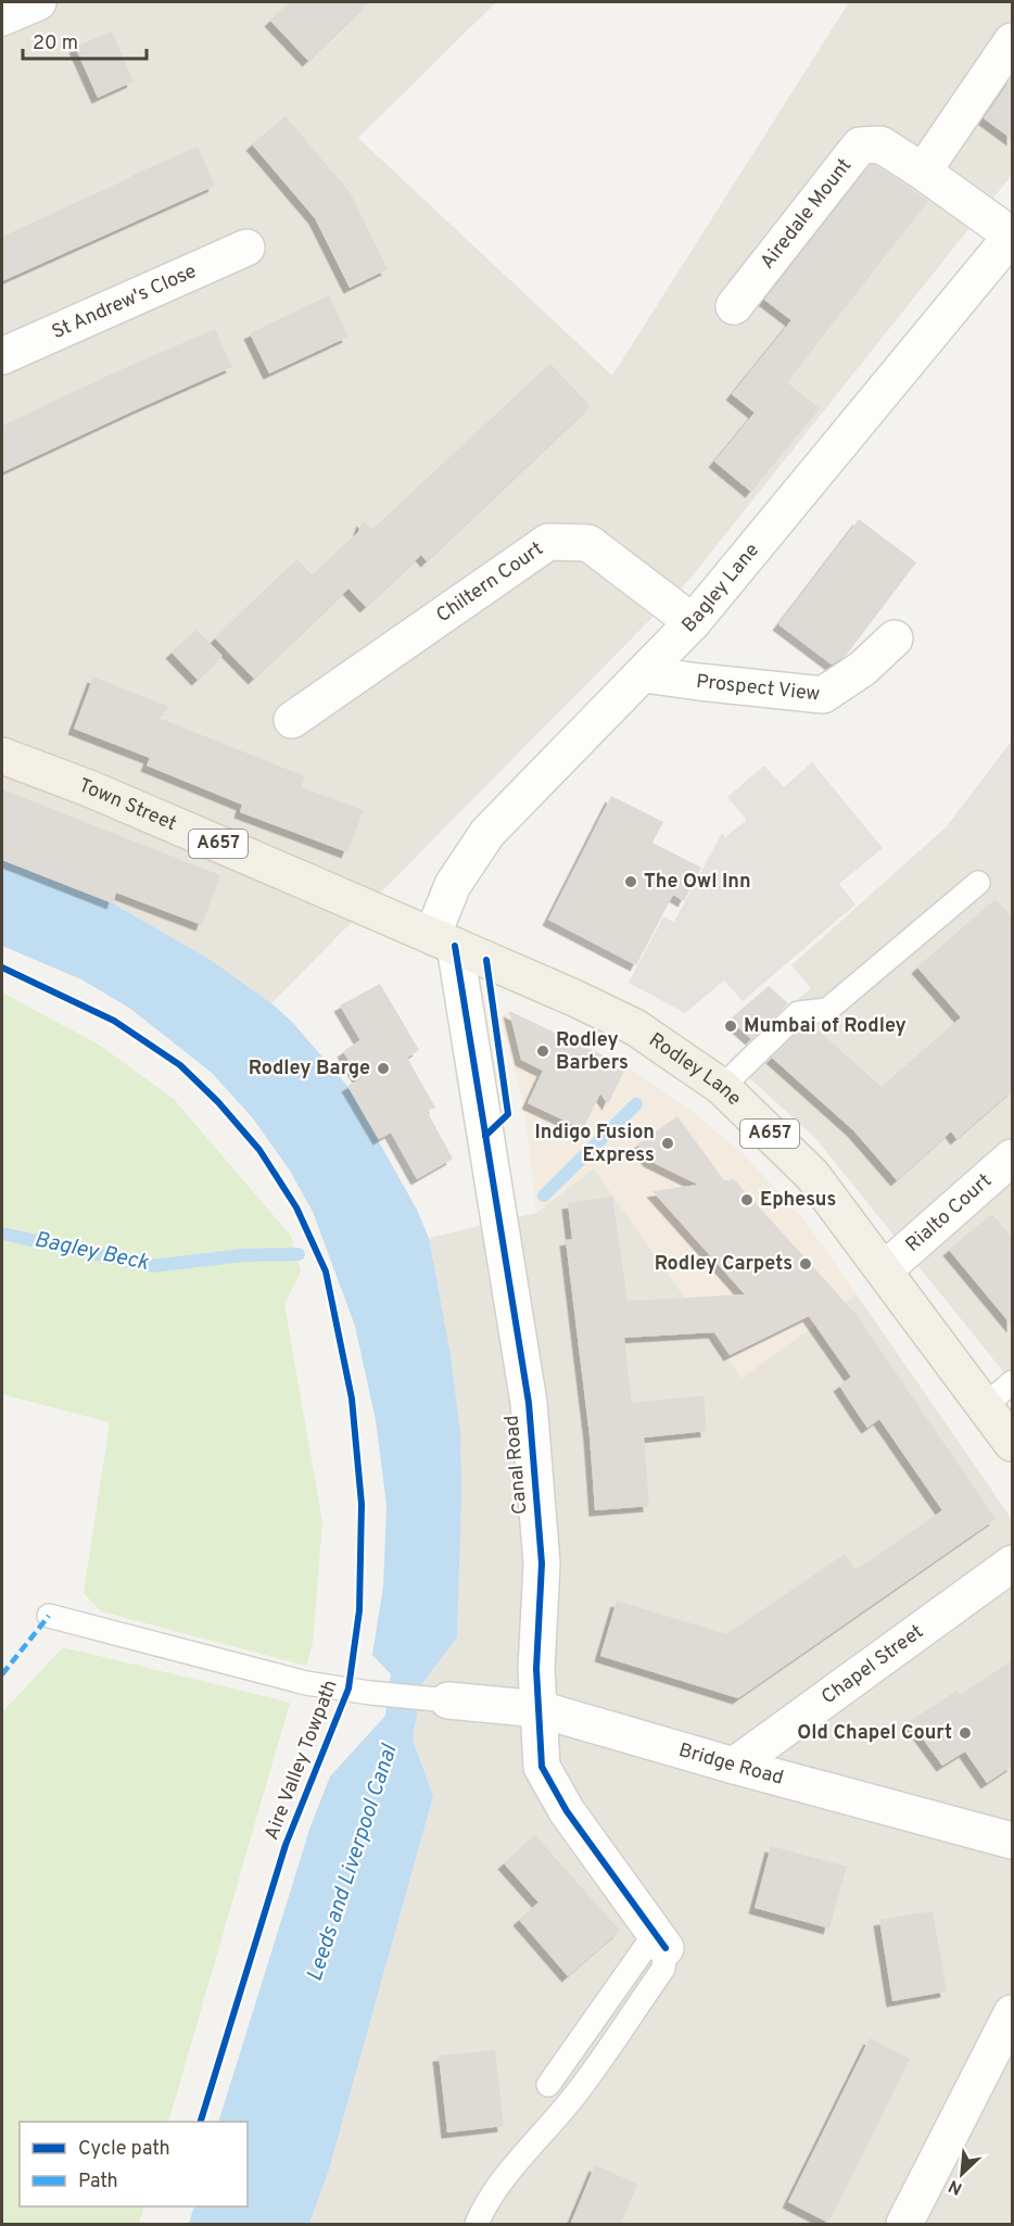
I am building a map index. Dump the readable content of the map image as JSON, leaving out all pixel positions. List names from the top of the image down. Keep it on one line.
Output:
{"streets":{"main road":["Town Street","A657","Rodley Lane"],"street":["Airedale Mount","St Andrew's Close","Chiltern Court","Bagley Lane","Prospect View","Rialto Court","Canal Road","Chapel Street","Bridge Road"],"cycle path":["Aire Valley Towpath"]},"crossings":[["Airedale Mount","Bagley Lane"],["Chiltern Court","Bagley Lane"],["Bagley Lane","Prospect View"],["Bagley Lane","Town Street"],["Bagley Lane","Rodley Lane"],["Bagley Lane","Canal Road"],["Town Street","Rodley Lane"],["Town Street","Canal Road"],["Rodley Lane","Rialto Court"],["Rodley Lane","Canal Road"],["Canal Road","Bridge Road"],["Chapel Street","Bridge Road"]],"water":["Bagley Beck","Leeds and Liverpool Canal"],"places":["The Owl Inn","Mumbai of Rodley","Rodley Barbers","Rodley Barge","Indigo Fusion Express","Ephesus","Rodley Carpets","Old Chapel Court"],"legend":["Cycle path","Path"],"scale_bar":"20 m","north":"bottom left"}
